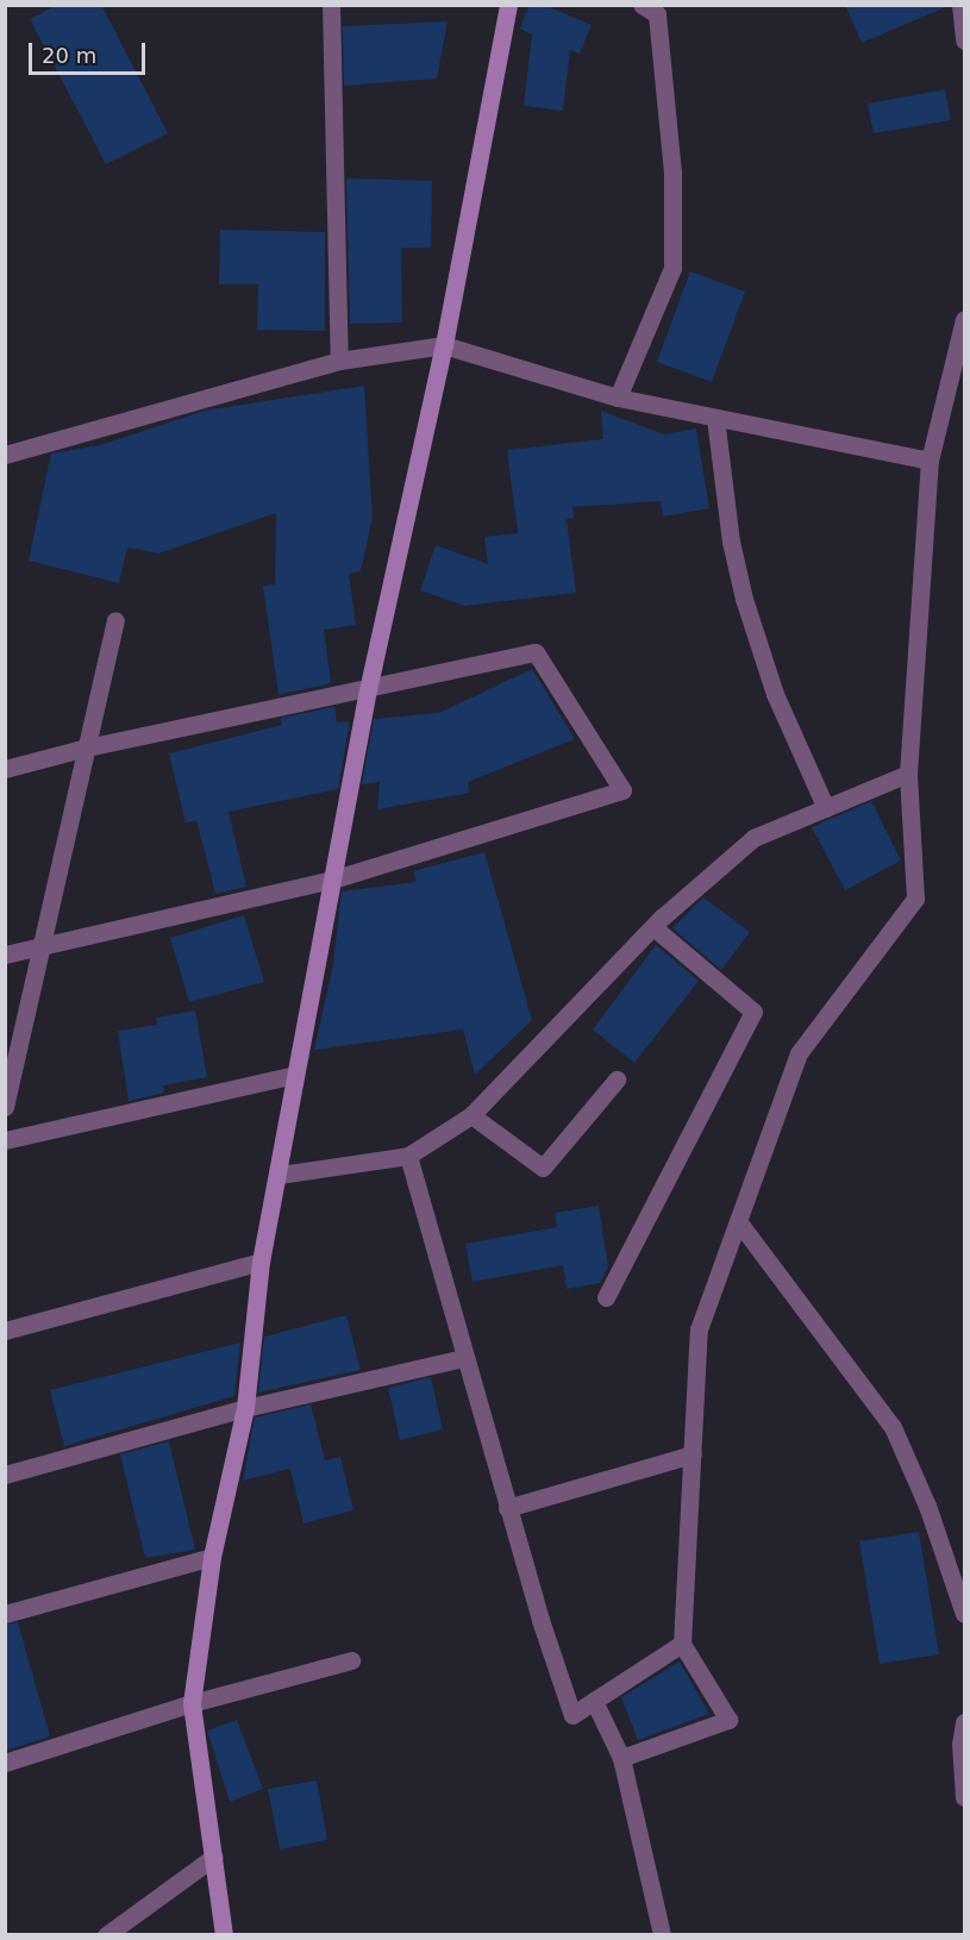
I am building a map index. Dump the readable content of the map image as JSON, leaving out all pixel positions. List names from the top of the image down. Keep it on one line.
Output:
{"scale_bar":"20 m"}
